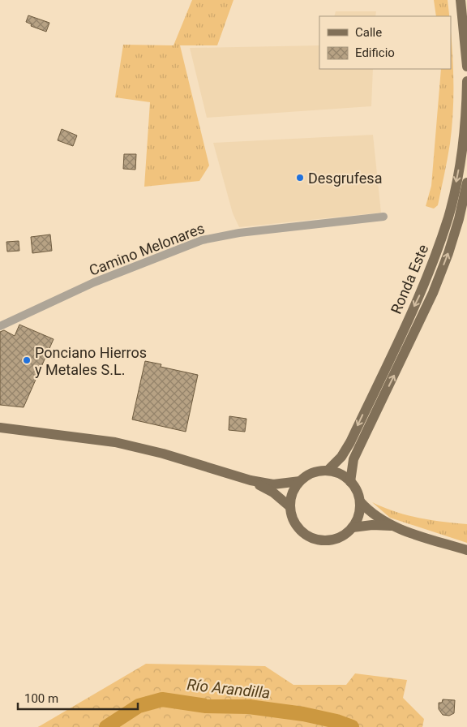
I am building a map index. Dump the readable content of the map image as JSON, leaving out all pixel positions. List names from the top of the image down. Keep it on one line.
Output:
{"streets":{"main road":["Ronda Este"],"street":["Camino Melonares"]},"water":["Río Arandilla"],"places":["Desgrufesa","Ponciano Hierros y Metales S.L."],"legend":["Calle","Edificio"],"scale_bar":"100 m"}
